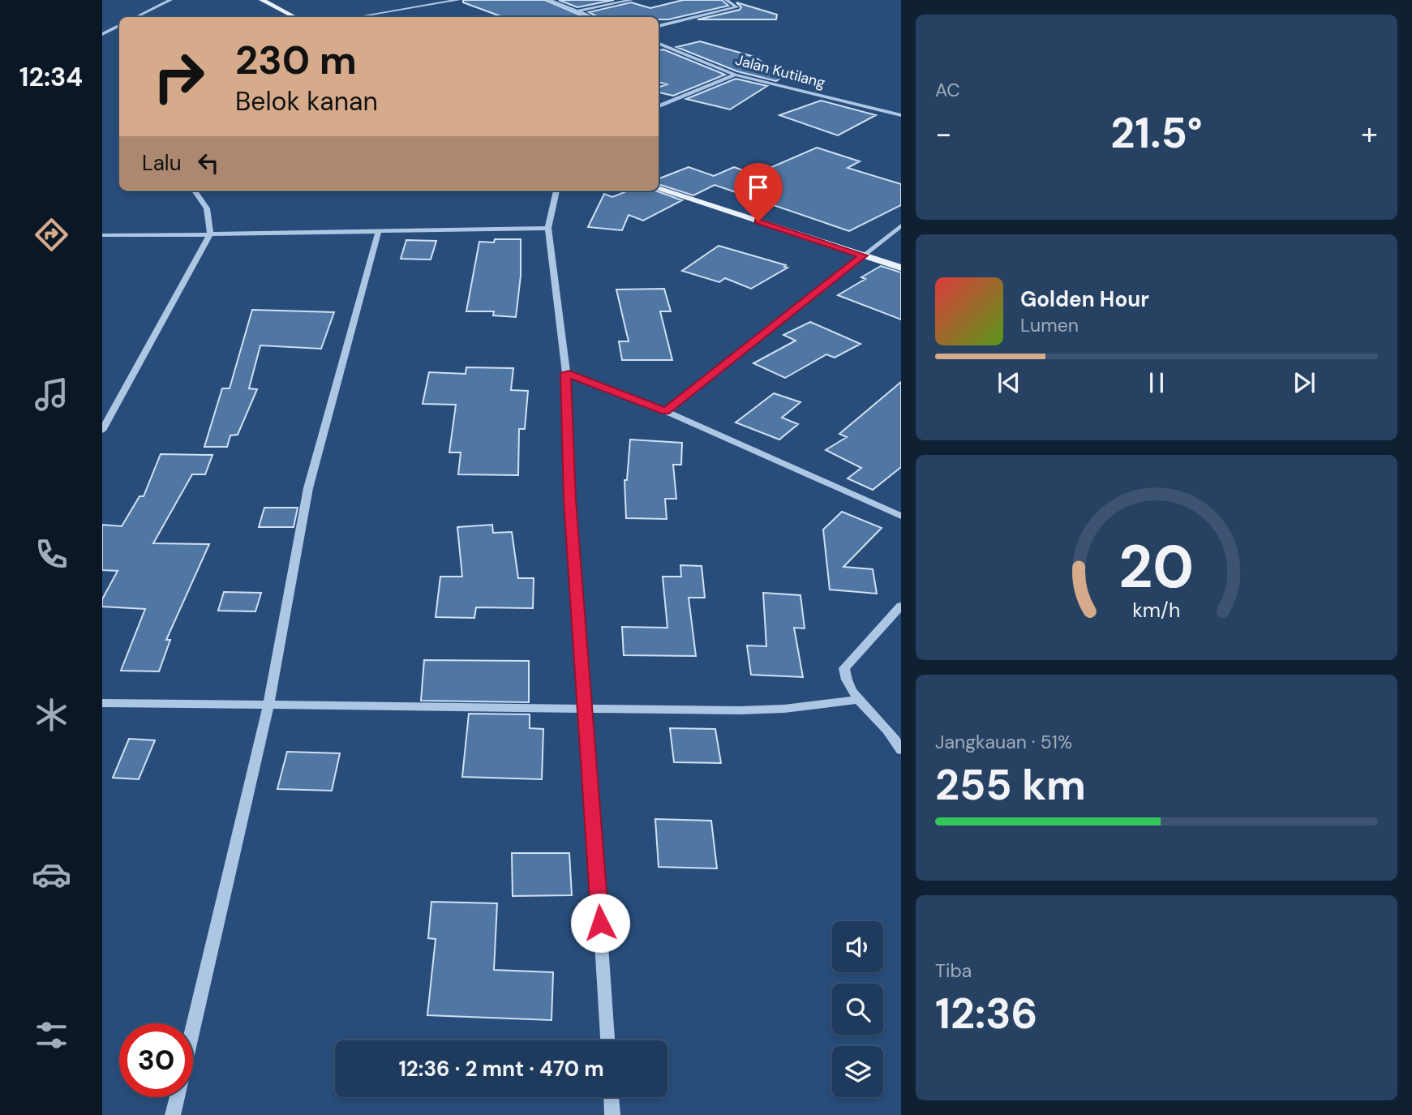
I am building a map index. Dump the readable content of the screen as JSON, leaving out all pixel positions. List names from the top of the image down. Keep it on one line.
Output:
{"streets":{"street":["Jalan Kutilang"]},"page":{"tabs":"12:34","tile":["AC",["Jangkauan · 51%","255 km"],["Tiba","12:36"]],"turn":["230 m","Belok kanan"],"heat":["−","21.5°","+"],"then":"Lalu","song":["Golden Hour","Lumen"],"limit":"30","trip":"12:36 · 2 mnt · 470 m","gauge":["20","km/h"]}}
